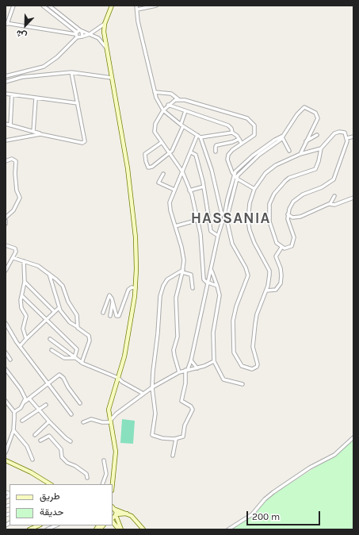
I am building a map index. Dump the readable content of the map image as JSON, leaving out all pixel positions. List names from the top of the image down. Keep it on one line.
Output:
{"districts":["HASSANIA"],"legend":["طريق","حديقة"],"scale_bar":"200 m","north":"bottom left"}
